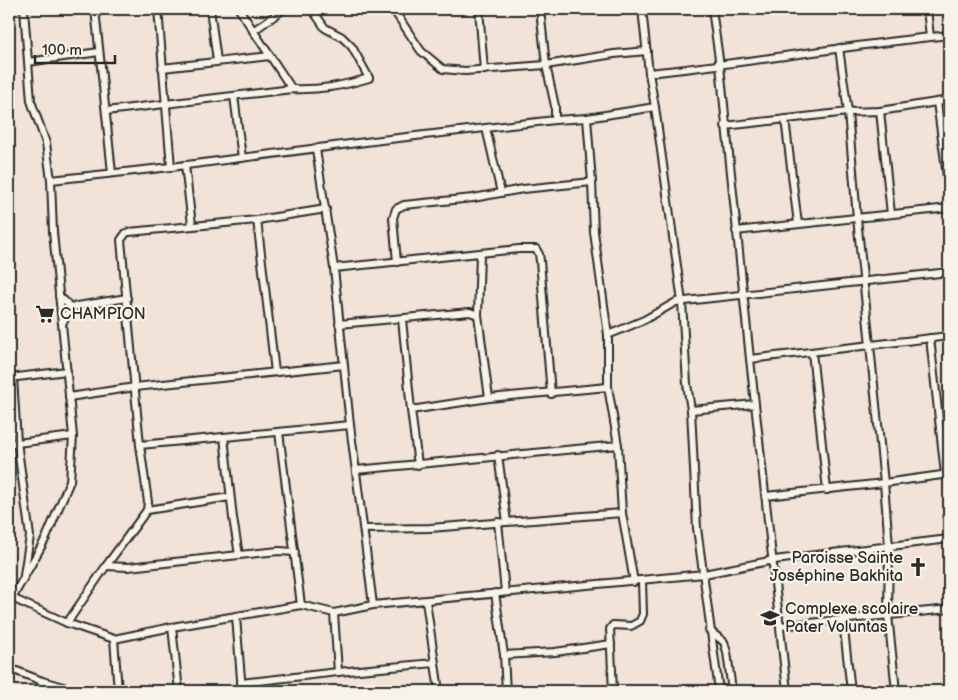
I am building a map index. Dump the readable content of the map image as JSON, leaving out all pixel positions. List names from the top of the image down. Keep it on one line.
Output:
{"places":{"supermarket":["CHAMPION"],"church":["Paroisse Sainte Joséphine Bakhita"],"school or university":["Complexe scolaire Pater Voluntas"]},"scale_bar":"100 m"}
